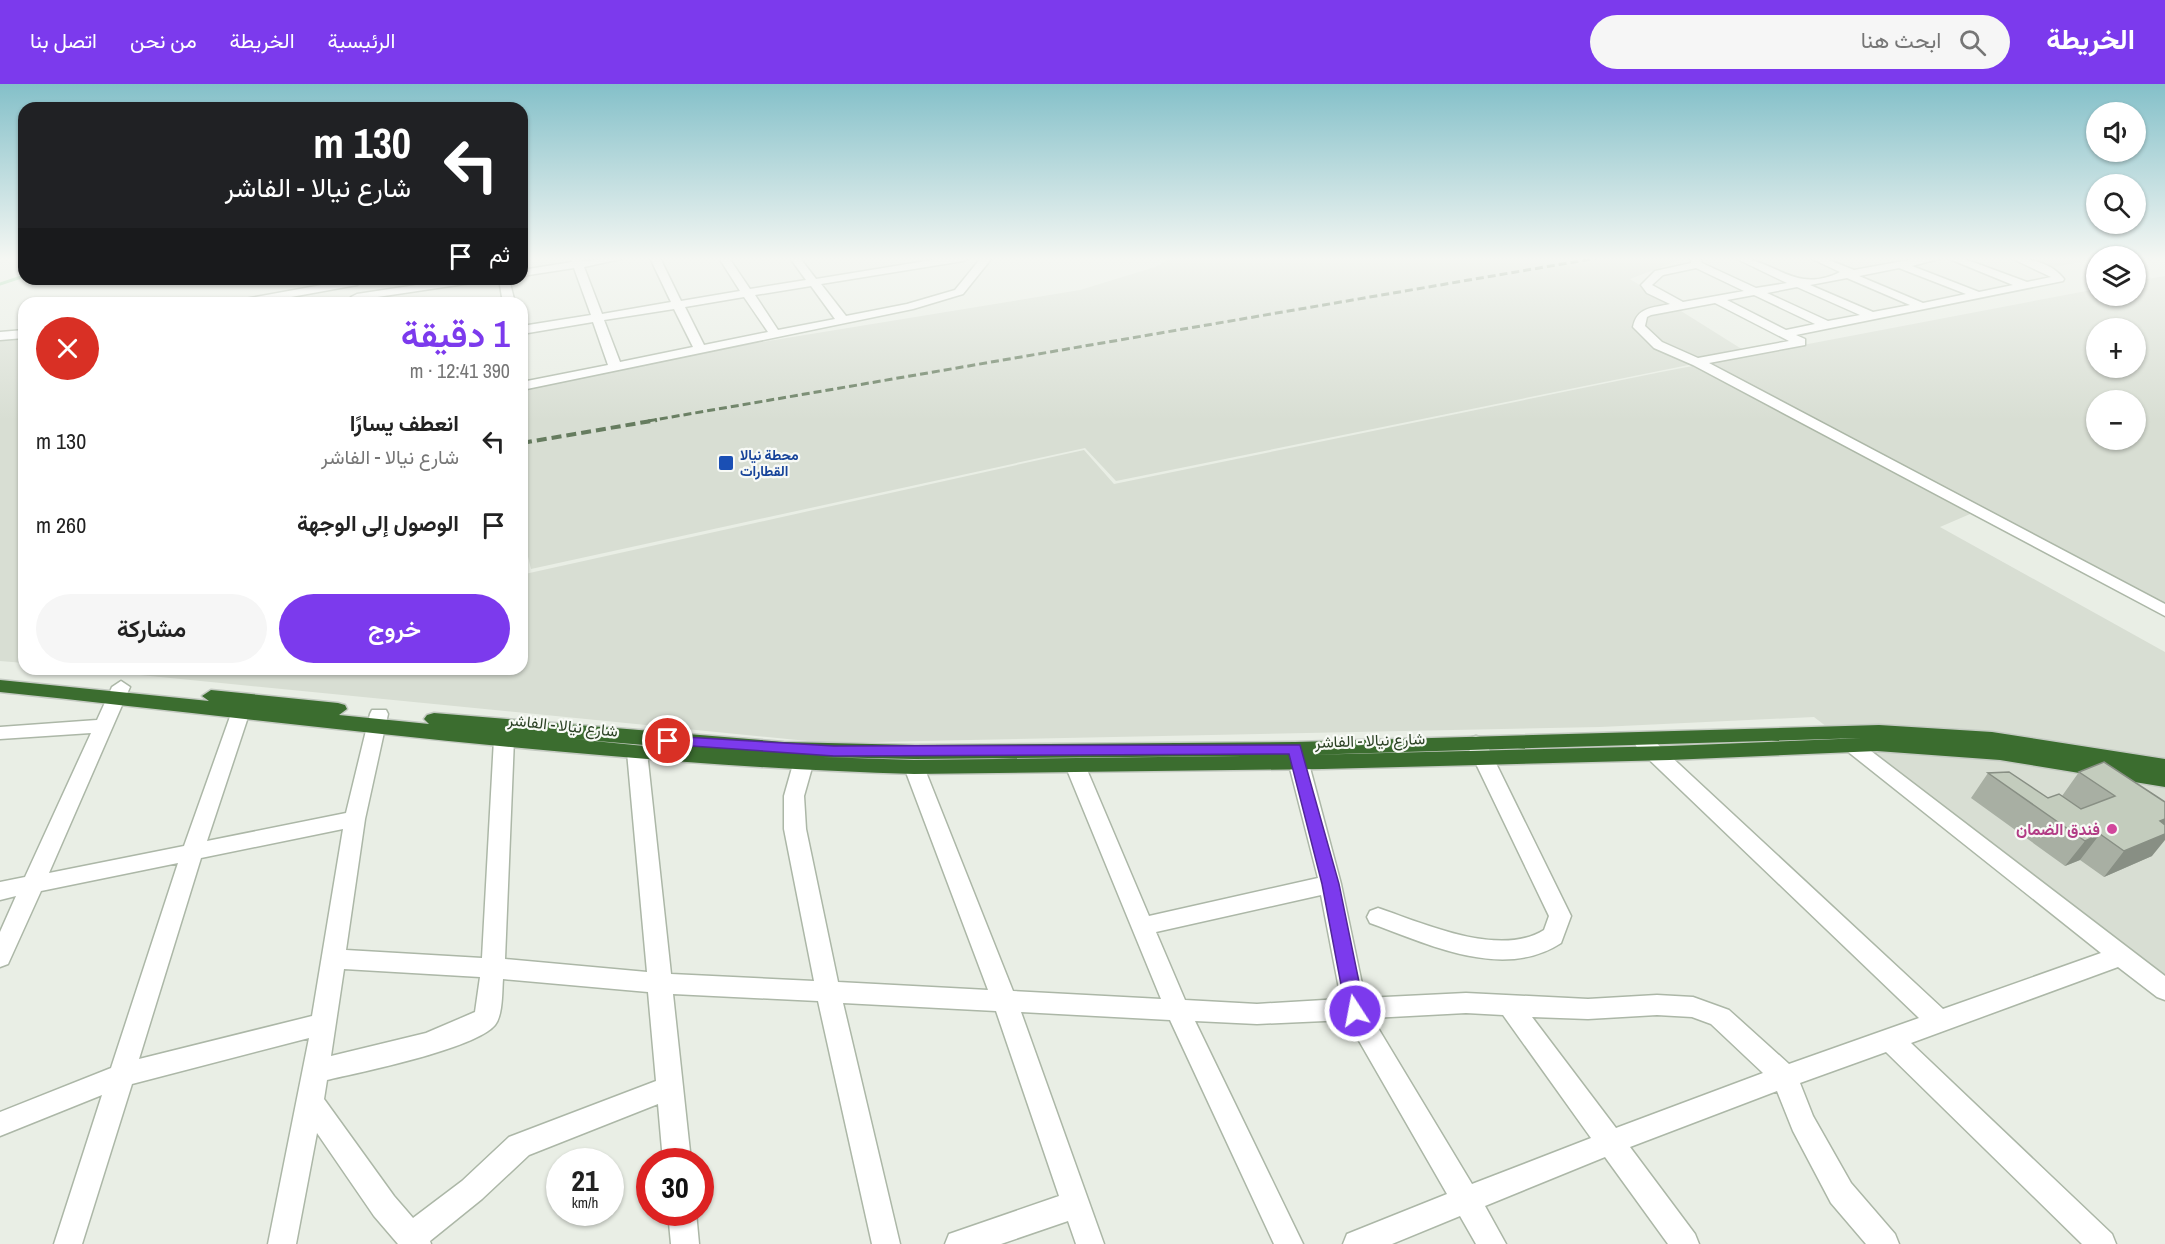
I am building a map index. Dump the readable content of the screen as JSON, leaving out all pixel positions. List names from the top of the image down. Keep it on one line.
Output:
{"streets":{"highway":["شارع نيالا - الفاشر"]},"places":{"transit":["محطة نيالا القطارات"],"other":["فندق الضمان"]},"page":{"header":"الخريطة","search":"ابحث هنا","nav":["الرئيسية","الخريطة","من نحن","اتصل بنا"],"map_buttons":["+","−"],"turn":["130 m","شارع نيالا - الفاشر"],"then":"ثم","heading":["1 دقيقة","390 m · 12:41"],"list":[{"name":"انعطف يسارًا","note":"شارع نيالا - الفاشر","value":"130 m"},{"name":"الوصول إلى الوجهة","value":"260 m"}],"buttons":["خروج","مشاركة"],"speed":"21 km/h","limit":"30"}}
